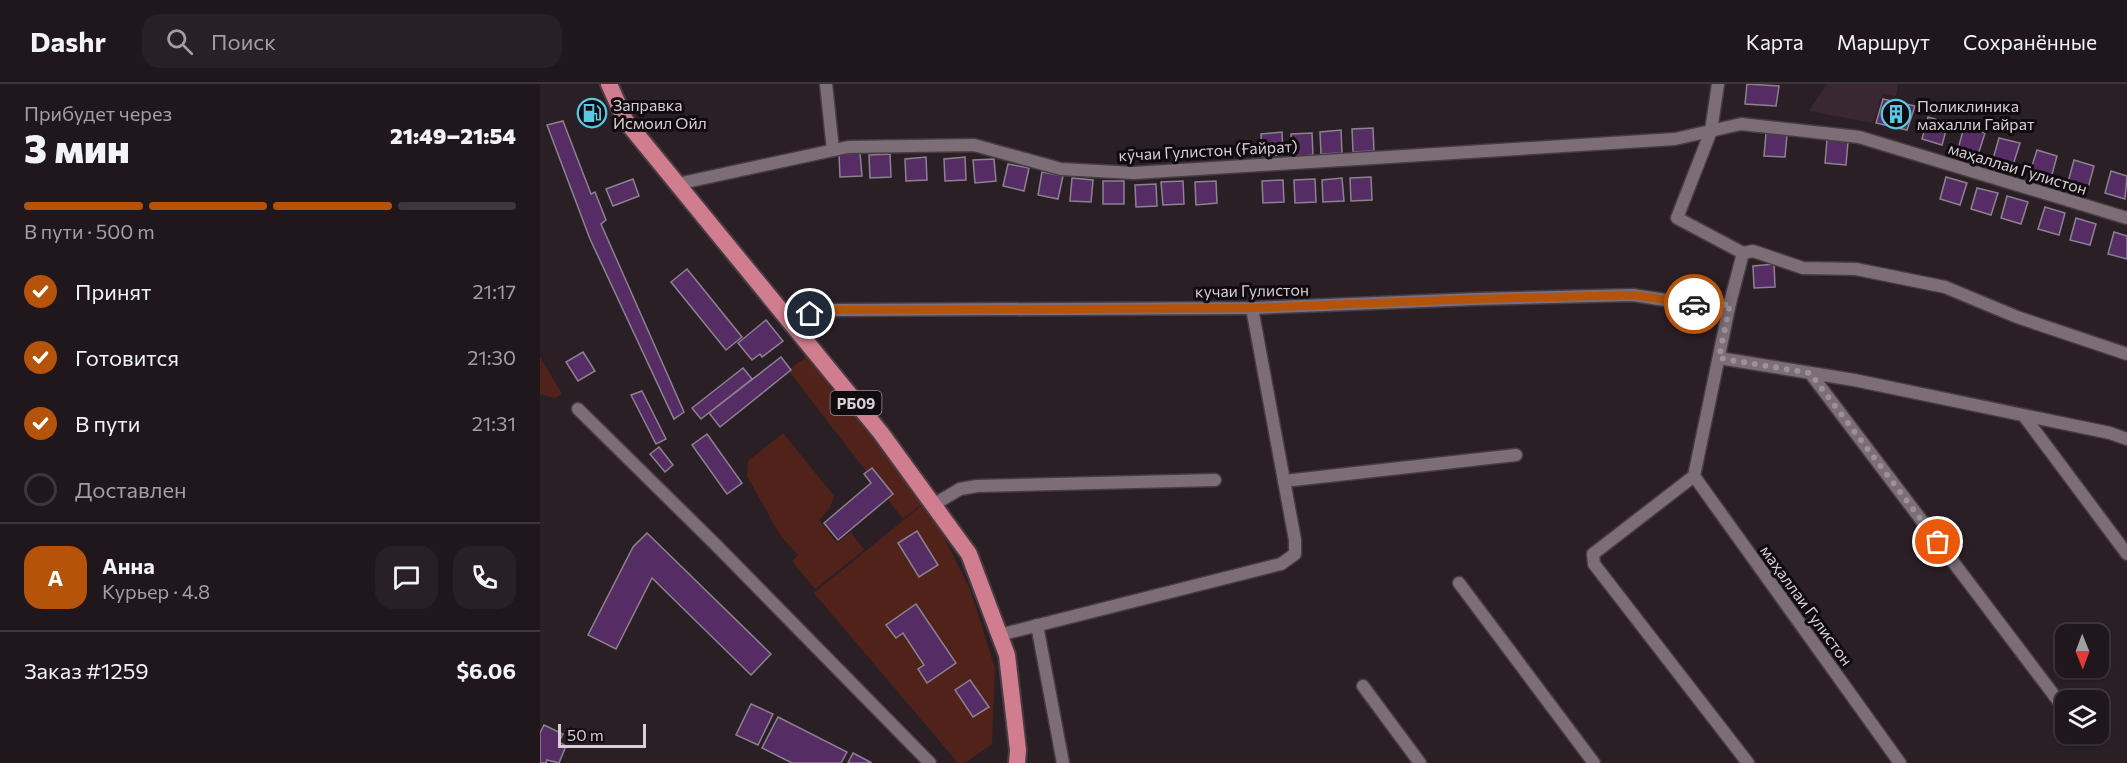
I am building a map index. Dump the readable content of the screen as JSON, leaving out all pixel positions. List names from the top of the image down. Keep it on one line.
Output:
{"streets":{"highway":["РБ09"],"street":["кӯчаи Гулистон (Ғайрат)","маҳаллаи Гулистон","кучаи Гулистон"]},"crossings":[["кӯчаи Гулистон (Ғайрат)","маҳаллаи Гулистон"],["кӯчаи Гулистон (Ғайрат)","РБ09"],["кучаи Гулистон","РБ09"]],"places":{"fuel station":["Заправка Исмоил Ойл"],"building":["Поликлиника махалли Гайрат"]},"scale_bar":"50 m","north":"bottom","page":{"header":"Dashr","search":"Поиск","nav":["Карта","Маршрут","Сохранённые"],"heading":["3 мин","Прибудет через","21:49–21:54"],"panel":["Анна","Курьер · 4.8","Заказ #1259","$6.06"],"bar":"В пути · 500 m","list":[["Принят","21:17"],["Готовится","21:30"],["В пути","21:31"],"Доставлен"],"round":"А","scale":"50 m"}}
